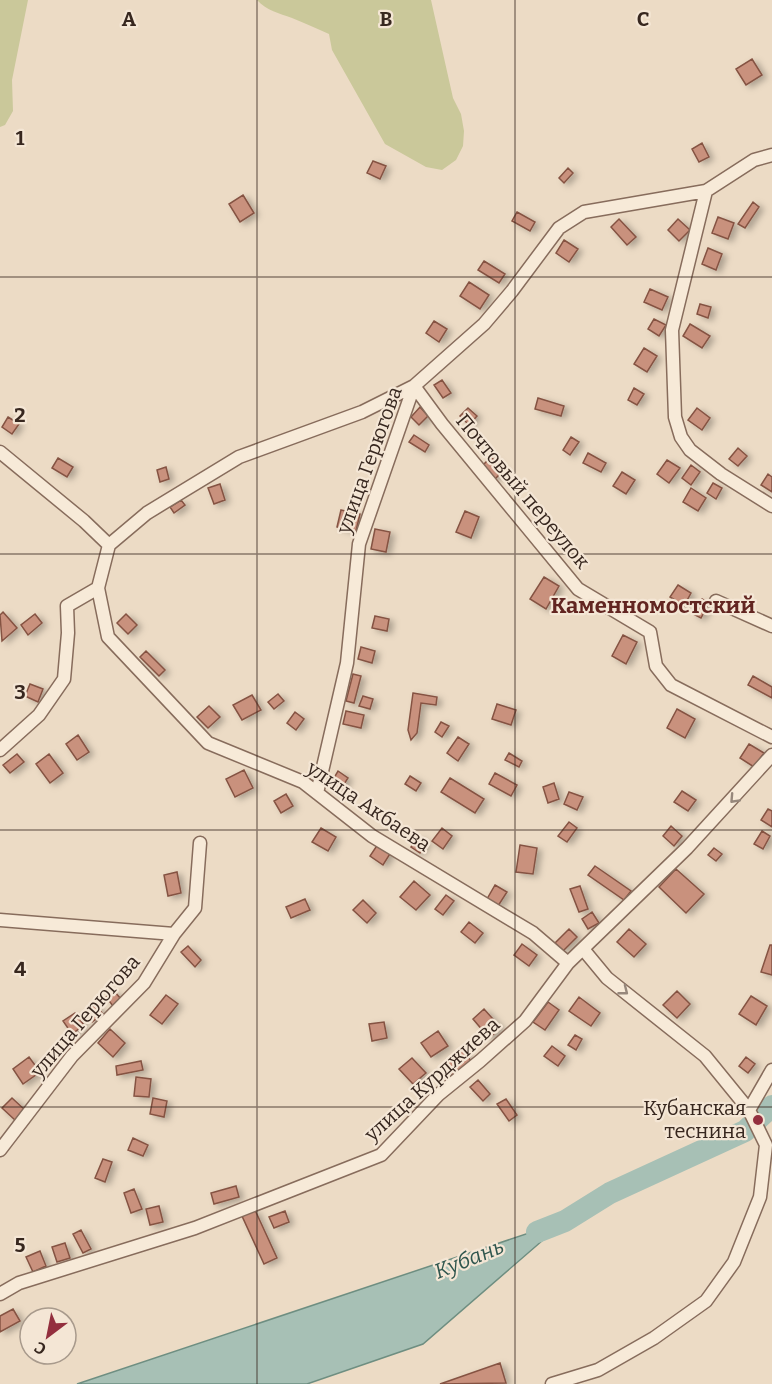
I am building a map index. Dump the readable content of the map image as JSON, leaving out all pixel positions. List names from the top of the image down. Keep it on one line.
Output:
{"streets":{"street":["улица Герюгова","Почтовый переулок","улица Акбаева","улица Курджиева"]},"crossings":[["улица Герюгова","Почтовый переулок"],["улица Герюгова","улица Акбаева"],["улица Акбаева","улица Курджиева"]],"districts":["Каменномостский"],"water":["Кубань"],"places":["Кубанская теснина"],"north":"bottom left","grid":{"columns":["A","B","C"],"rows":["1","2","3","4","5"]}}
